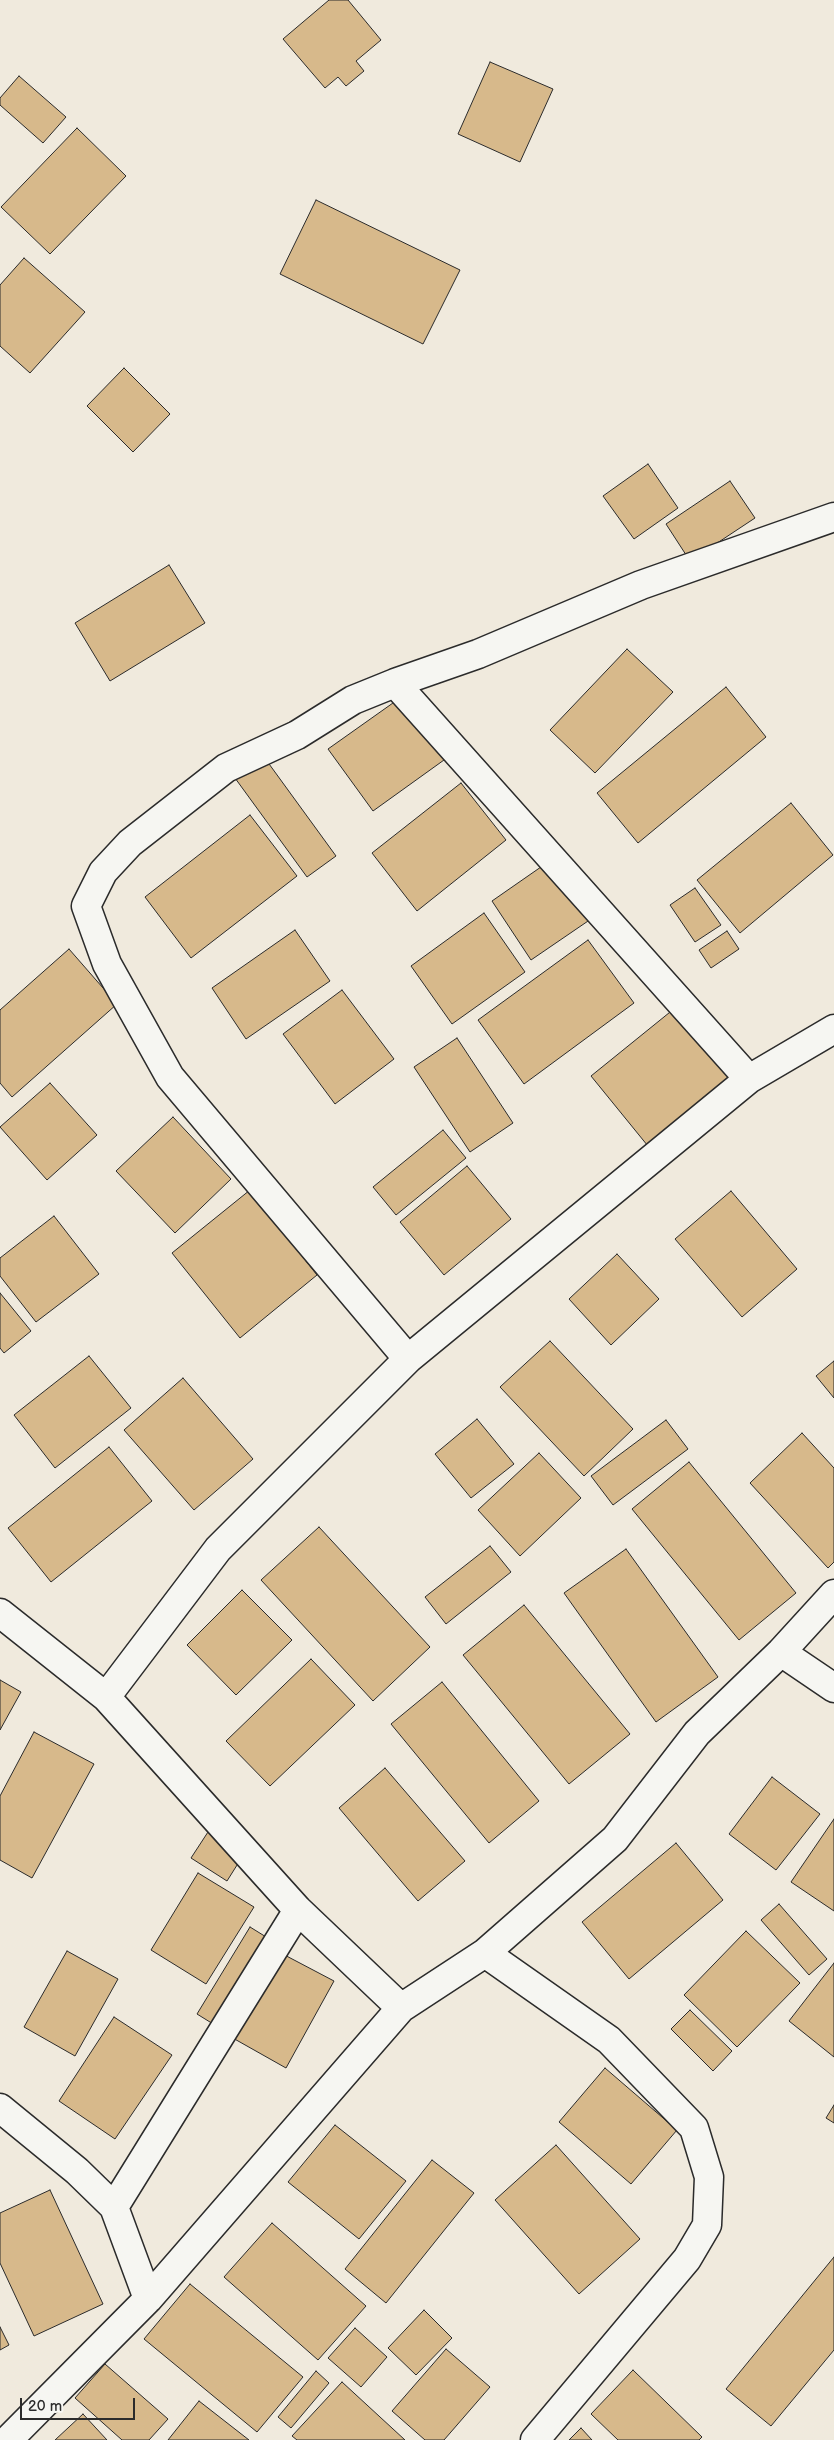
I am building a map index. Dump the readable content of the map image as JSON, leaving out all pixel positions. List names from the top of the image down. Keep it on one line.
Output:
{"scale_bar":"20 m"}
